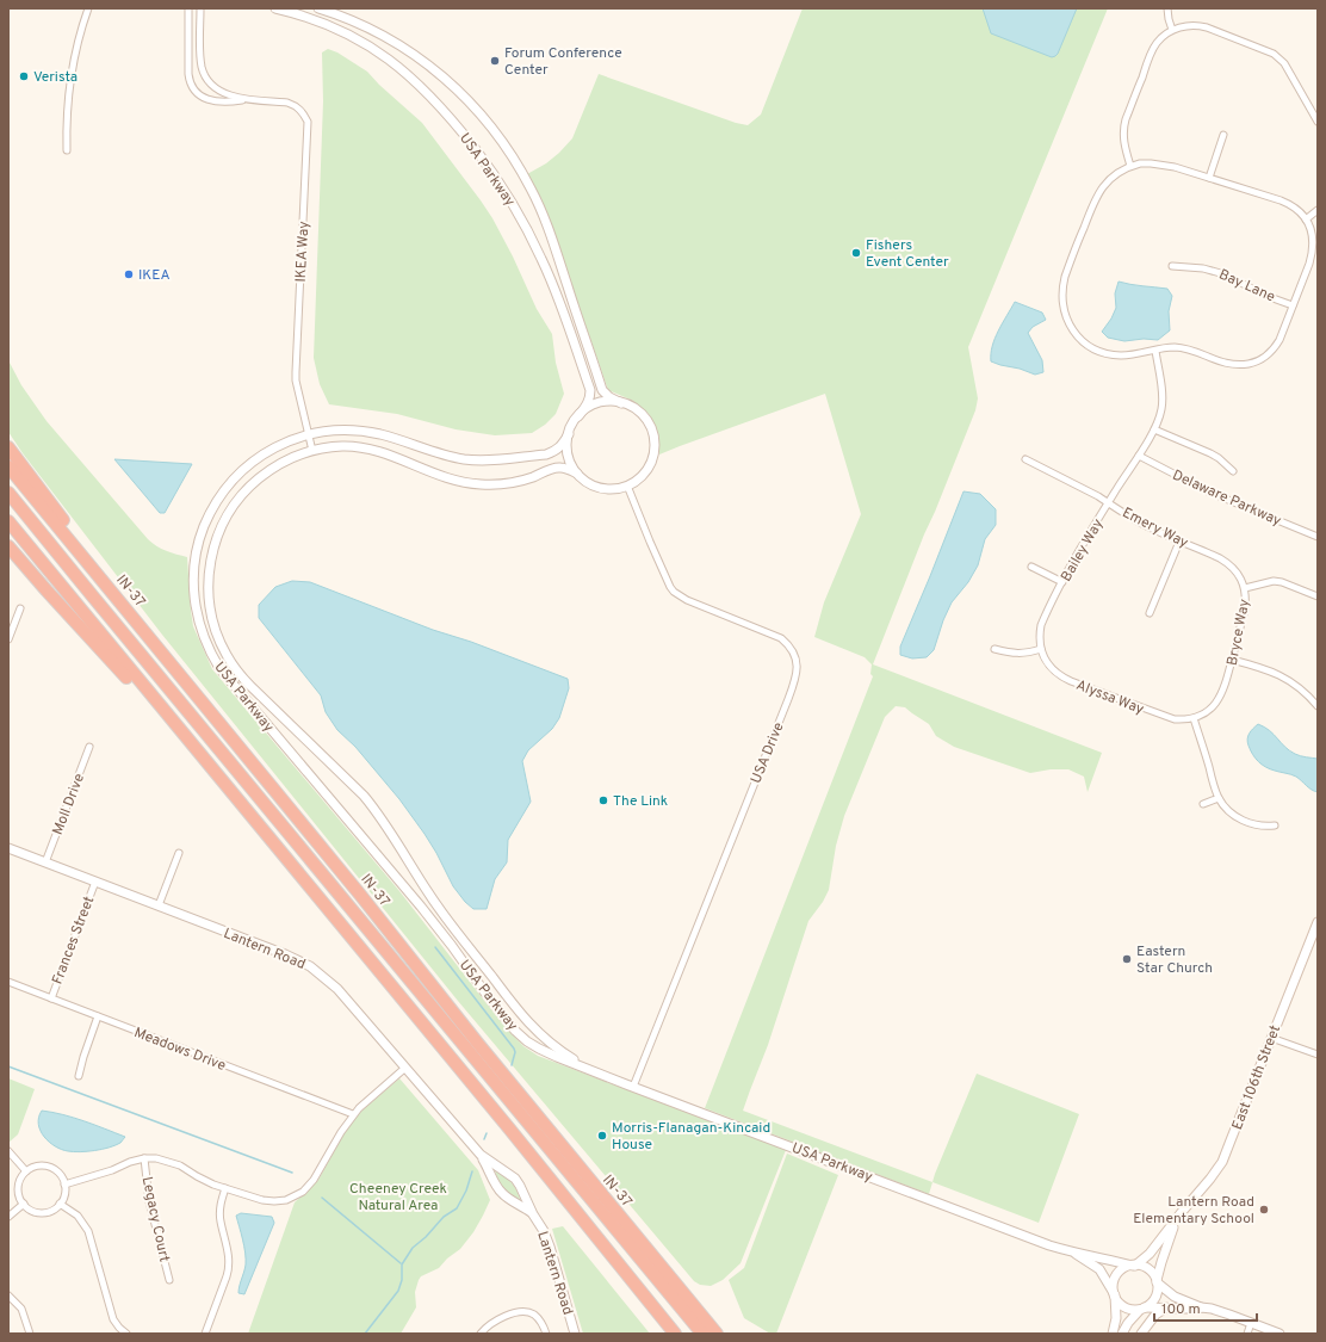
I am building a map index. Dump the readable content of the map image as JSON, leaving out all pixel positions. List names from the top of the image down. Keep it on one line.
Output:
{"streets":{"highway":["IN-37"],"street":["USA Parkway","IKEA Way","Bay Lane","Delaware Parkway","Emery Way","Bailey Way","Bryce Way","Alyssa Way","USA Drive","Moll Drive","Frances Street","Lantern Road","Meadows Drive","East 106th Street","Legacy Court"]},"crossings":[["USA Parkway","IKEA Way"],["USA Parkway","USA Drive"],["USA Parkway","East 106th Street"],["Delaware Parkway","Bailey Way"],["Emery Way","Bailey Way"],["Emery Way","Bryce Way"],["Bailey Way","Alyssa Way"],["Bryce Way","Alyssa Way"],["Moll Drive","Lantern Road"],["Frances Street","Lantern Road"],["Frances Street","Meadows Drive"]],"parks":["Cheeney Creek Natural Area"],"places":["Forum Conference Center","Verista","Fishers Event Center","IKEA","The Link","Eastern Star Church","Morris-Flanagan-Kincaid House","Lantern Road Elementary School"],"scale_bar":"100 m"}
